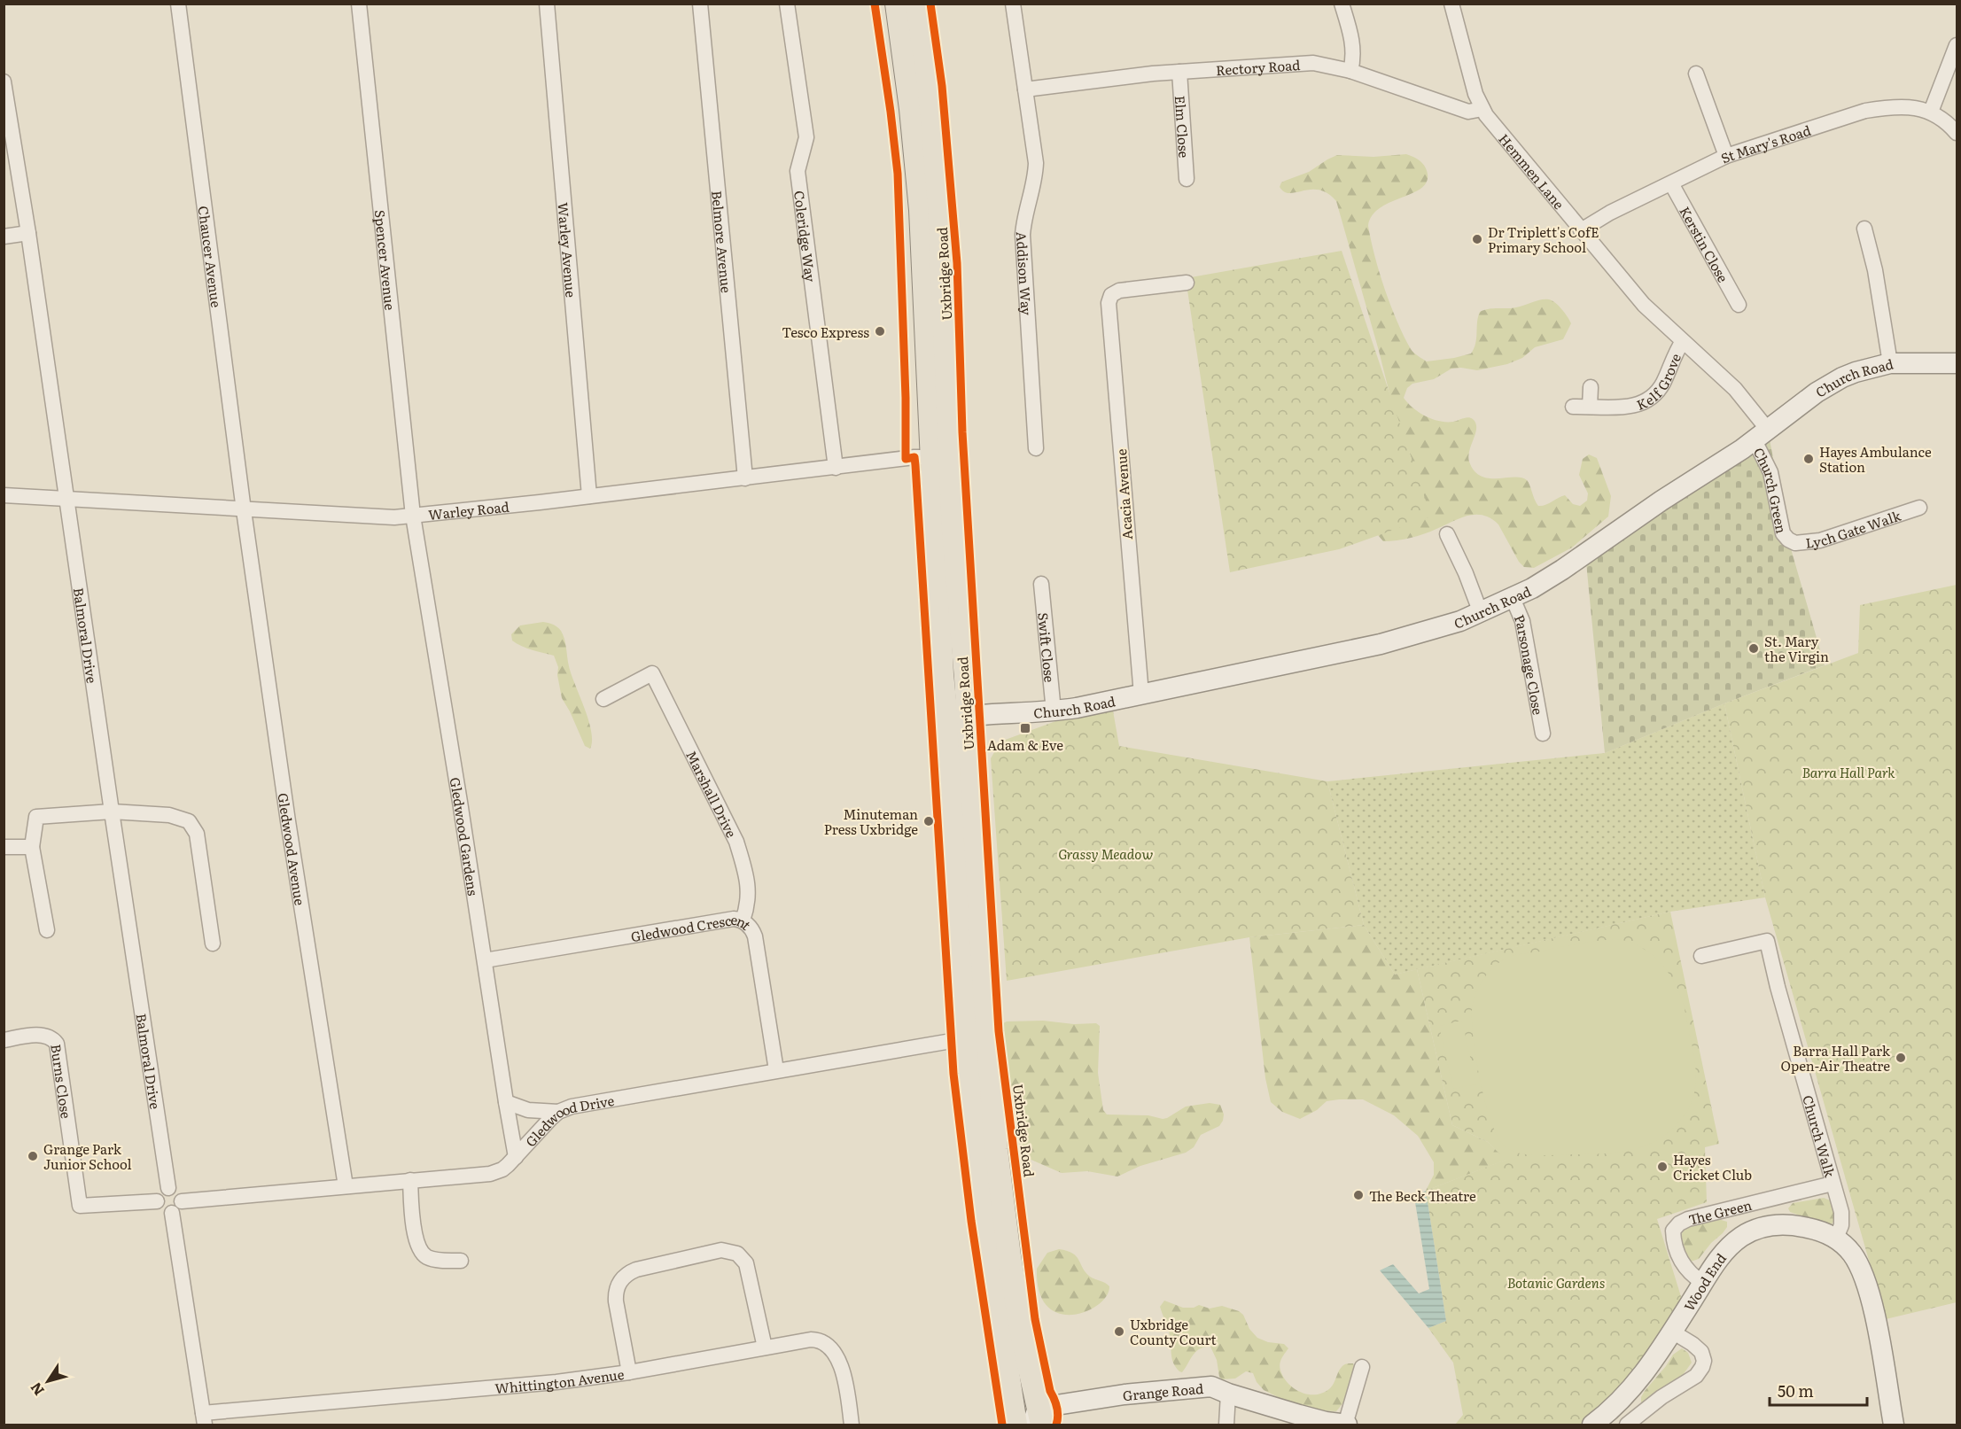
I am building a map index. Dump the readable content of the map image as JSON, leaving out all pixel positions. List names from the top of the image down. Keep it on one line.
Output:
{"streets":{"main road":["Uxbridge Road"],"street":["Rectory Road","Elm Close","St Mary's Road","Hemmen Lane","Coleridge Way","Belmore Avenue","Kerstin Close","Warley Avenue","Chaucer Avenue","Spencer Avenue","Addison Way","Kelf Grove","Church Road","Church Green","Acacia Avenue","Warley Road","Lych Gate Walk","Balmoral Drive","Swift Close","Parsonage Close","Marshall Drive","Gledwood Gardens","Gledwood Avenue","Gledwood Crescent","Burns Close","Gledwood Drive","Church Walk","The Green","Wood End","Whittington Avenue","Grange Road"]},"crossings":[["Rectory Road","Elm Close"],["Rectory Road","Hemmen Lane"],["Rectory Road","Addison Way"],["St Mary's Road","Hemmen Lane"],["St Mary's Road","Kerstin Close"],["Hemmen Lane","Kelf Grove"],["Hemmen Lane","Church Road"],["Hemmen Lane","Church Green"],["Coleridge Way","Warley Road"],["Belmore Avenue","Warley Road"],["Warley Avenue","Warley Road"],["Chaucer Avenue","Warley Road"],["Chaucer Avenue","Gledwood Avenue"],["Spencer Avenue","Warley Road"],["Spencer Avenue","Gledwood Gardens"],["Uxbridge Road","Church Road"],["Uxbridge Road","Warley Road"],["Uxbridge Road","Gledwood Drive"],["Uxbridge Road","Grange Road"],["Church Road","Church Green"],["Church Road","Acacia Avenue"],["Church Road","Swift Close"],["Church Road","Parsonage Close"],["Church Green","Lych Gate Walk"],["Warley Road","Balmoral Drive"],["Warley Road","Gledwood Gardens"],["Warley Road","Gledwood Avenue"],["Balmoral Drive","Burns Close"],["Balmoral Drive","Gledwood Drive"],["Marshall Drive","Gledwood Crescent"],["Gledwood Gardens","Gledwood Crescent"],["Gledwood Gardens","Gledwood Drive"],["Gledwood Avenue","Gledwood Drive"],["Gledwood Crescent","Gledwood Drive"],["Burns Close","Gledwood Drive"],["Church Walk","The Green"],["Church Walk","Wood End"],["The Green","Wood End"]],"parks":["Barra Hall Park","Grassy Meadow","Botanic Gardens"],"places":{"other":["Dr Triplett's CofE Primary School","Tesco Express","Hayes Ambulance Station","St. Mary the Virgin","Minuteman Press Uxbridge","Barra Hall Park Open-Air Theatre","Grange Park Junior School","Hayes Cricket Club","The Beck Theatre","Uxbridge County Court"],"transit":["Adam & Eve"]},"scale_bar":"50 m","north":"bottom left"}
